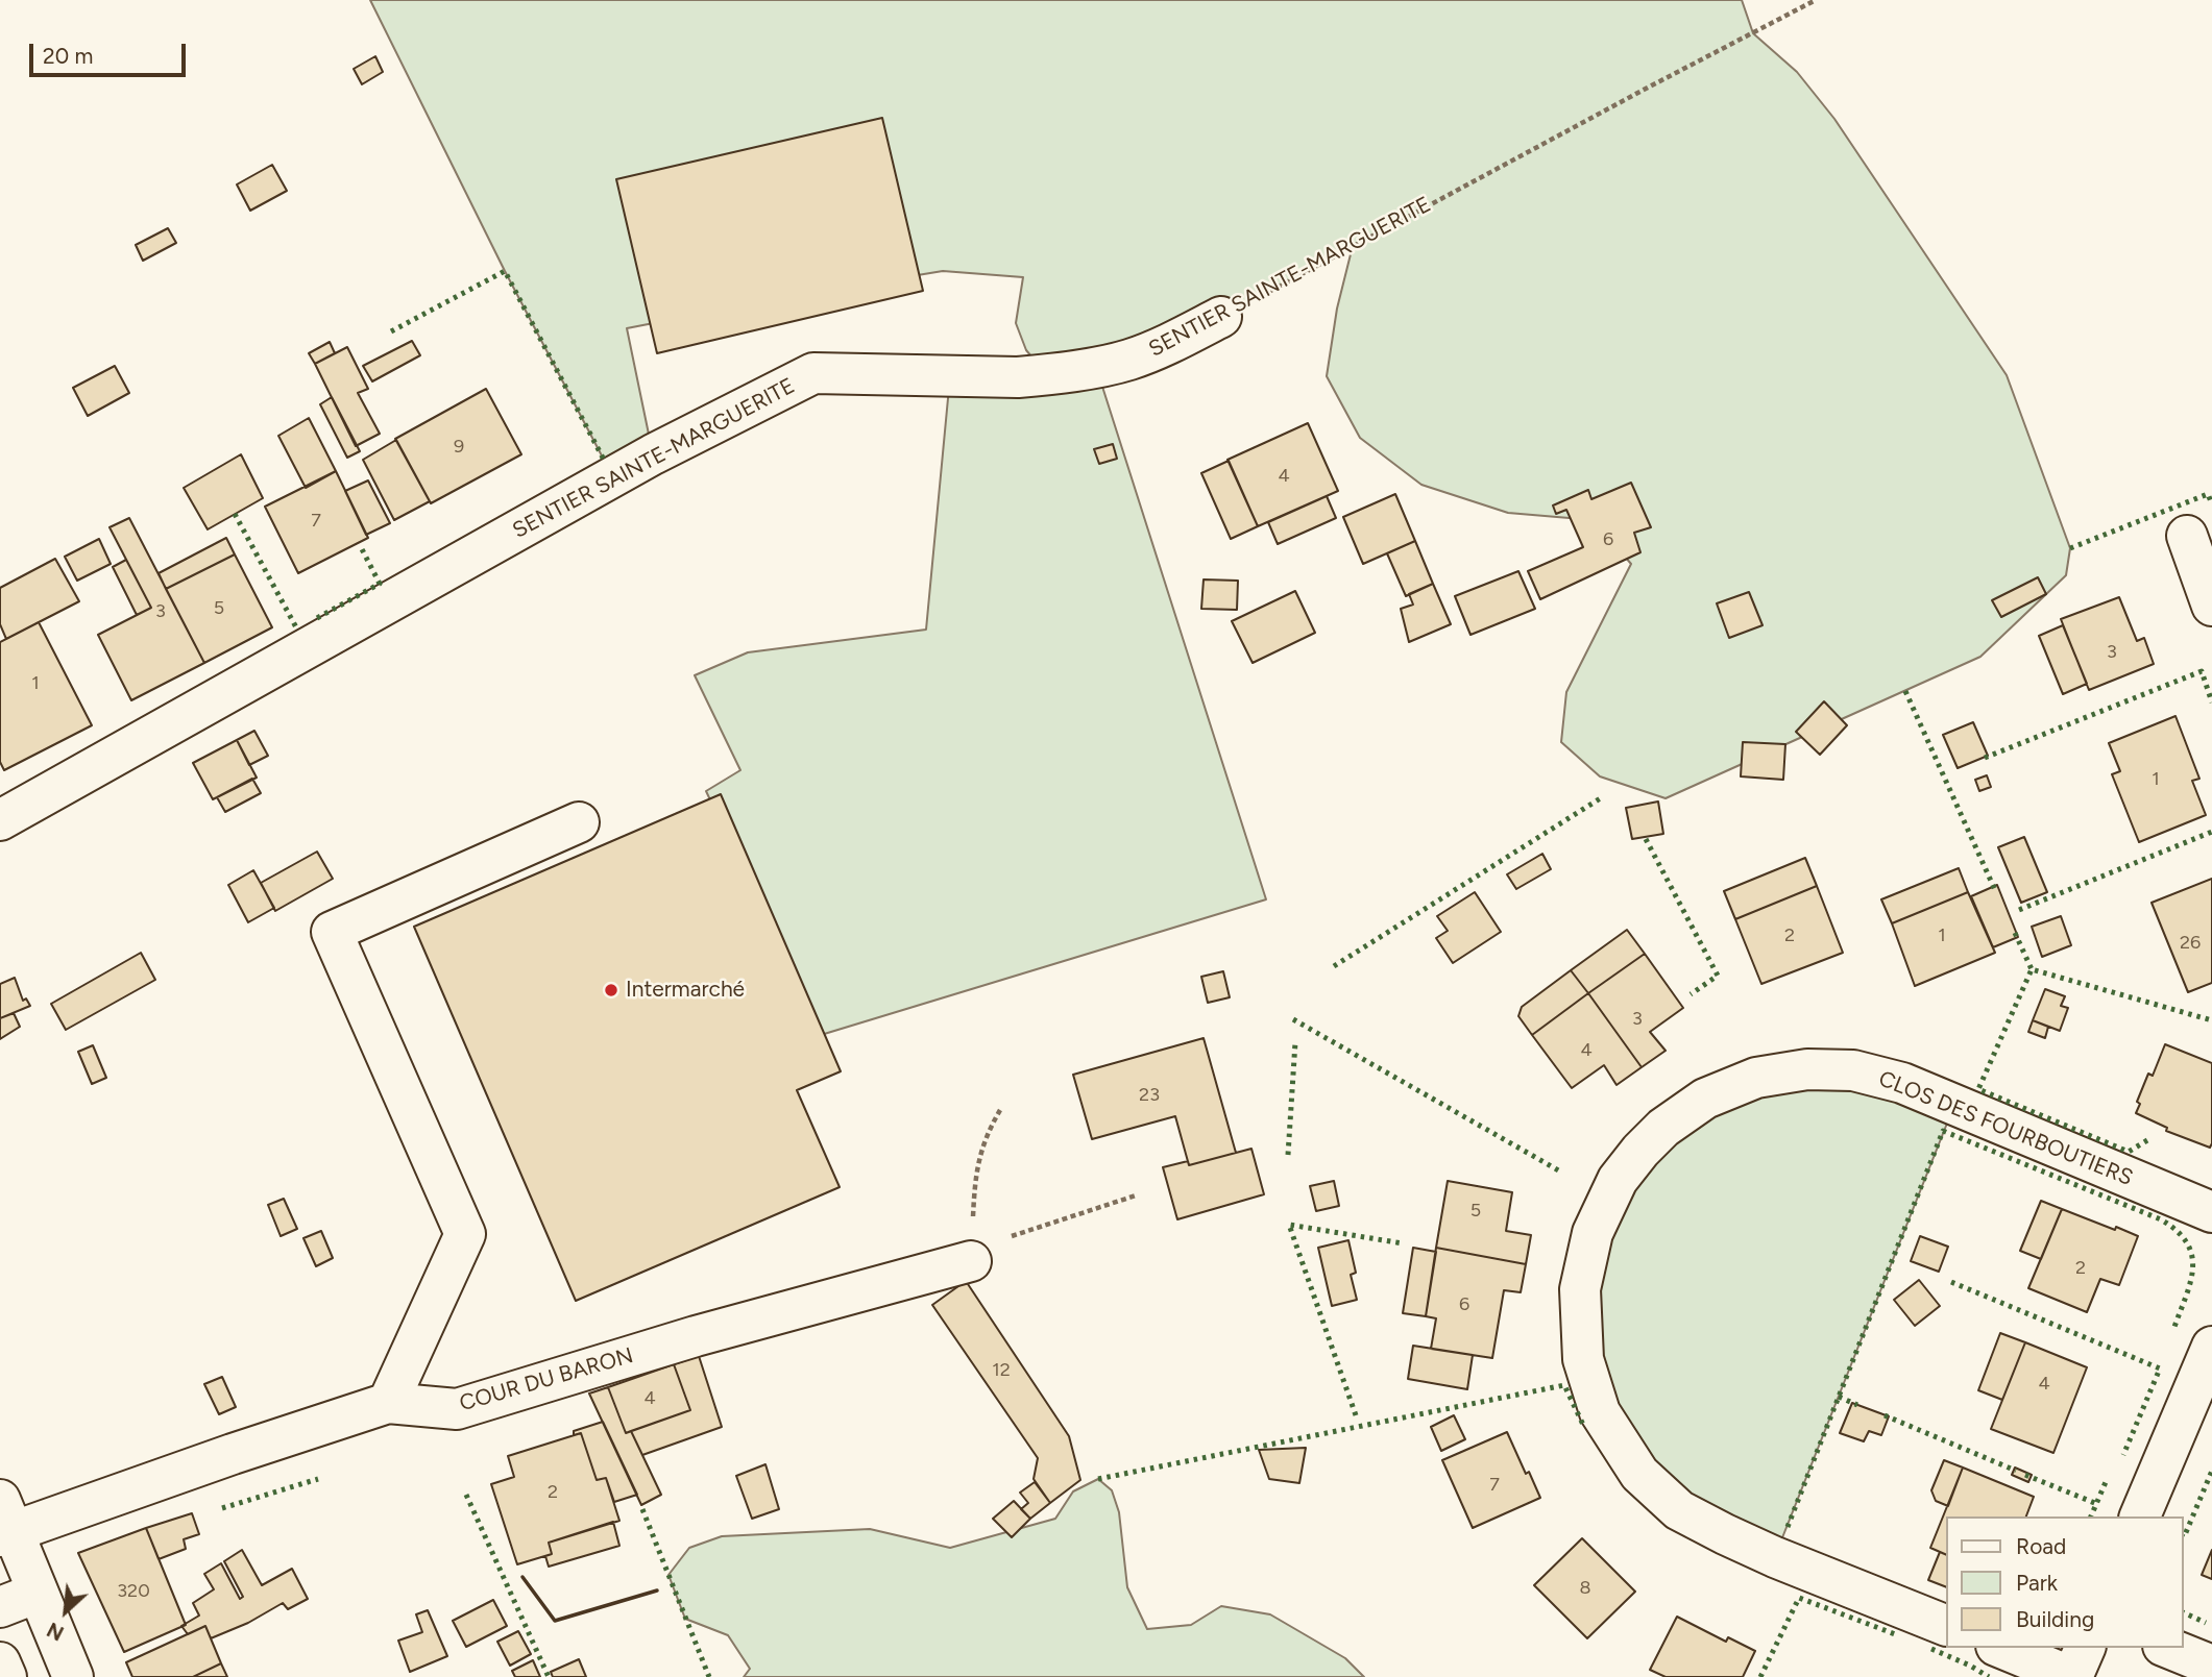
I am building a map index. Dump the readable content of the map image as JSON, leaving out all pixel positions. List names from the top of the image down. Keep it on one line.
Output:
{"streets":{"street":["SENTIER SAINTE-MARGUERITE","CLOS DES FOURBOUTIERS","COUR DU BARON"]},"places":["Intermarché"],"house_numbers":["9","4","7","6","5","3","3","1","1","2","1","26","3","4","23","5","2","6","12","4","4","7","2","8","320"],"legend":["Road","Park","Building"],"scale_bar":"20 m","north":"bottom left"}
